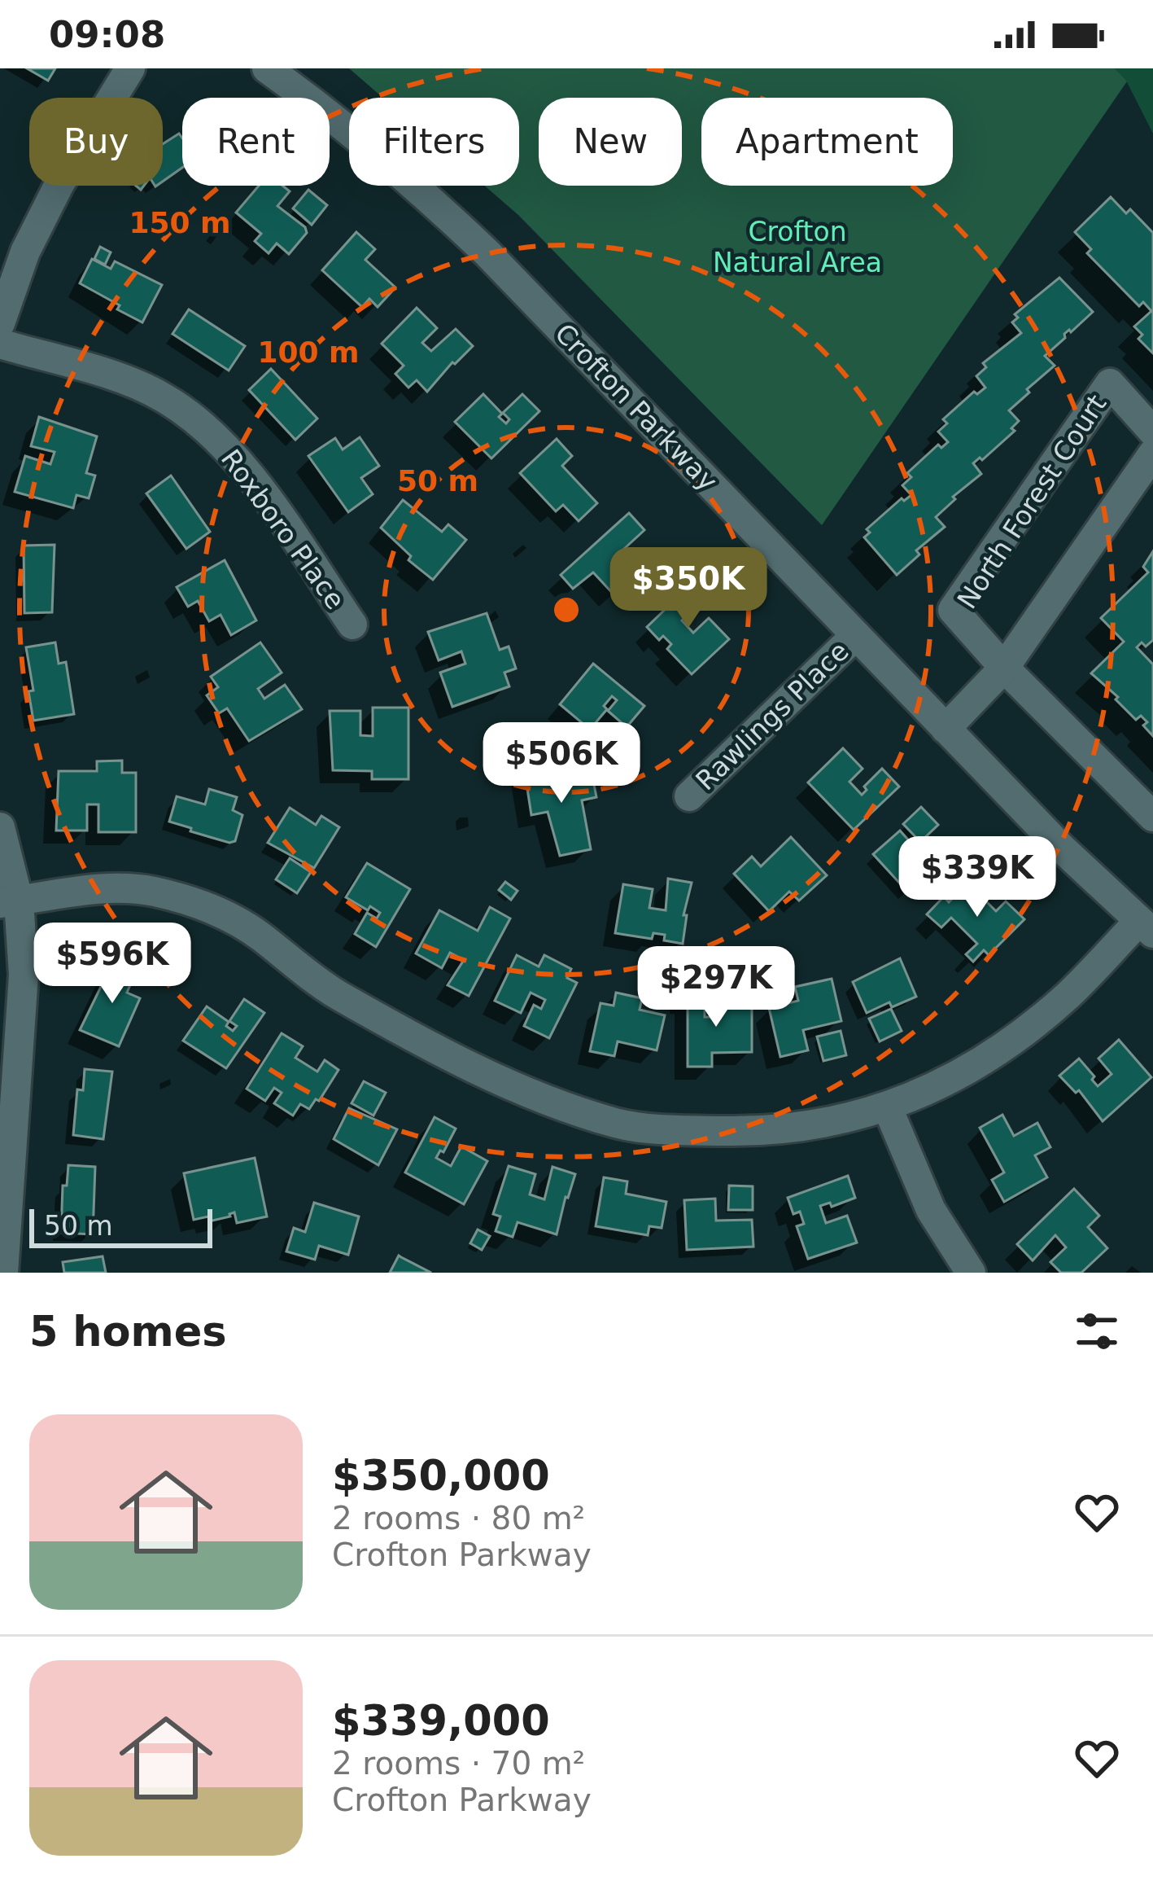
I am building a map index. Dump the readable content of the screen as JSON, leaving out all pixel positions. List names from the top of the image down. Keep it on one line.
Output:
{"streets":{"street":["Crofton Parkway","North Forest Court","Roxboro Place","Rawlings Place"]},"crossings":[["Crofton Parkway","Rawlings Place"]],"parks":["Crofton Natural Area"],"scale_bar":"50 m","page":{"status":"09:08","chip":["Buy","Rent","Filters","New","Apartment"],"price":["$350K","$506K","$339K","$596K","$297K"],"scale":"50 m","heading":"5 homes","list":[{"name":"$350,000","note":"2 rooms · 80 m² · Crofton Parkway"},{"name":"$339,000","note":"2 rooms · 70 m² · Crofton Parkway"}]},"rings":["150 m","100 m","50 m"]}
